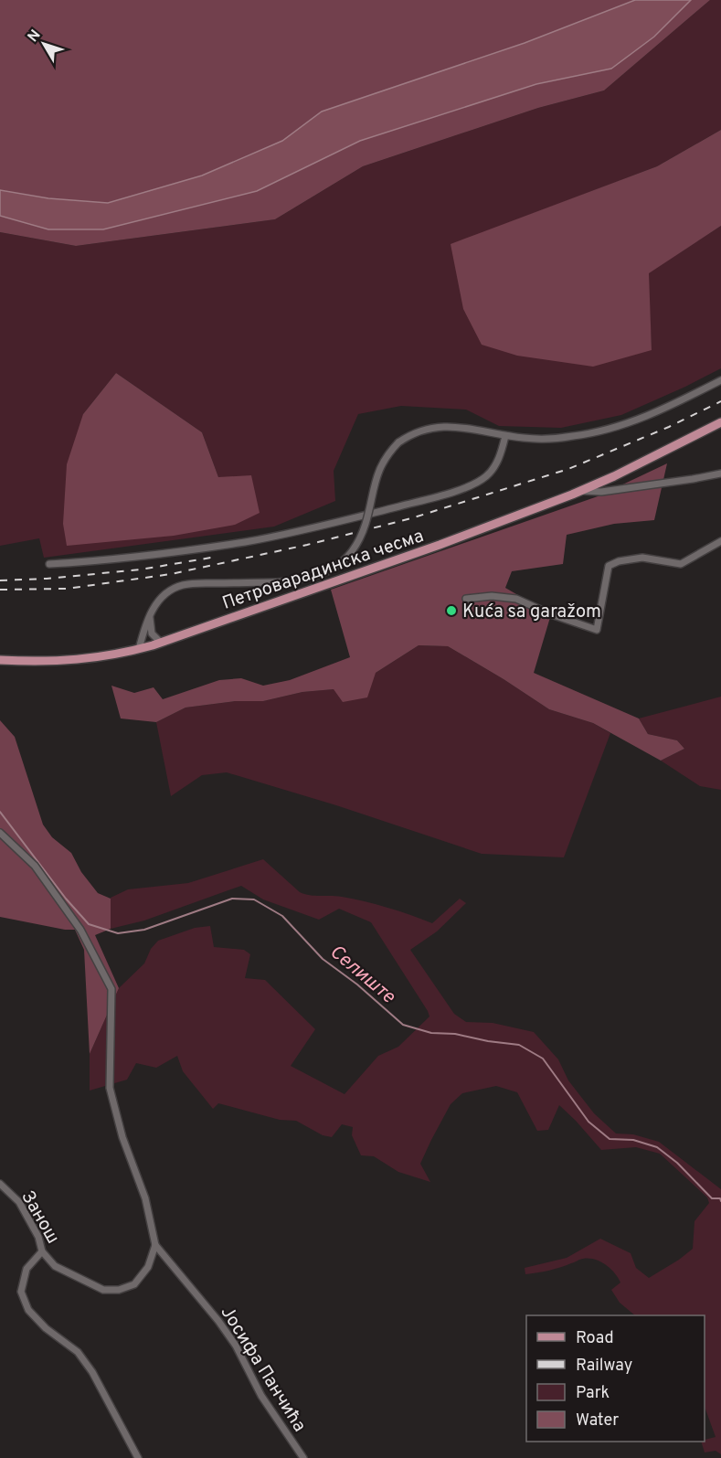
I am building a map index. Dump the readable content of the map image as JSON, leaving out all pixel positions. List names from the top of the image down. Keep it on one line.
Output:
{"streets":{"main road":["Петроварадинска чесма"],"street":["Занош","Јосифа Панчића"]},"crossings":[["Занош","Јосифа Панчића"]],"water":["Селиште"],"places":["Kuća sa garažom"],"legend":["Road","Railway","Park","Water"],"north":"top left"}
